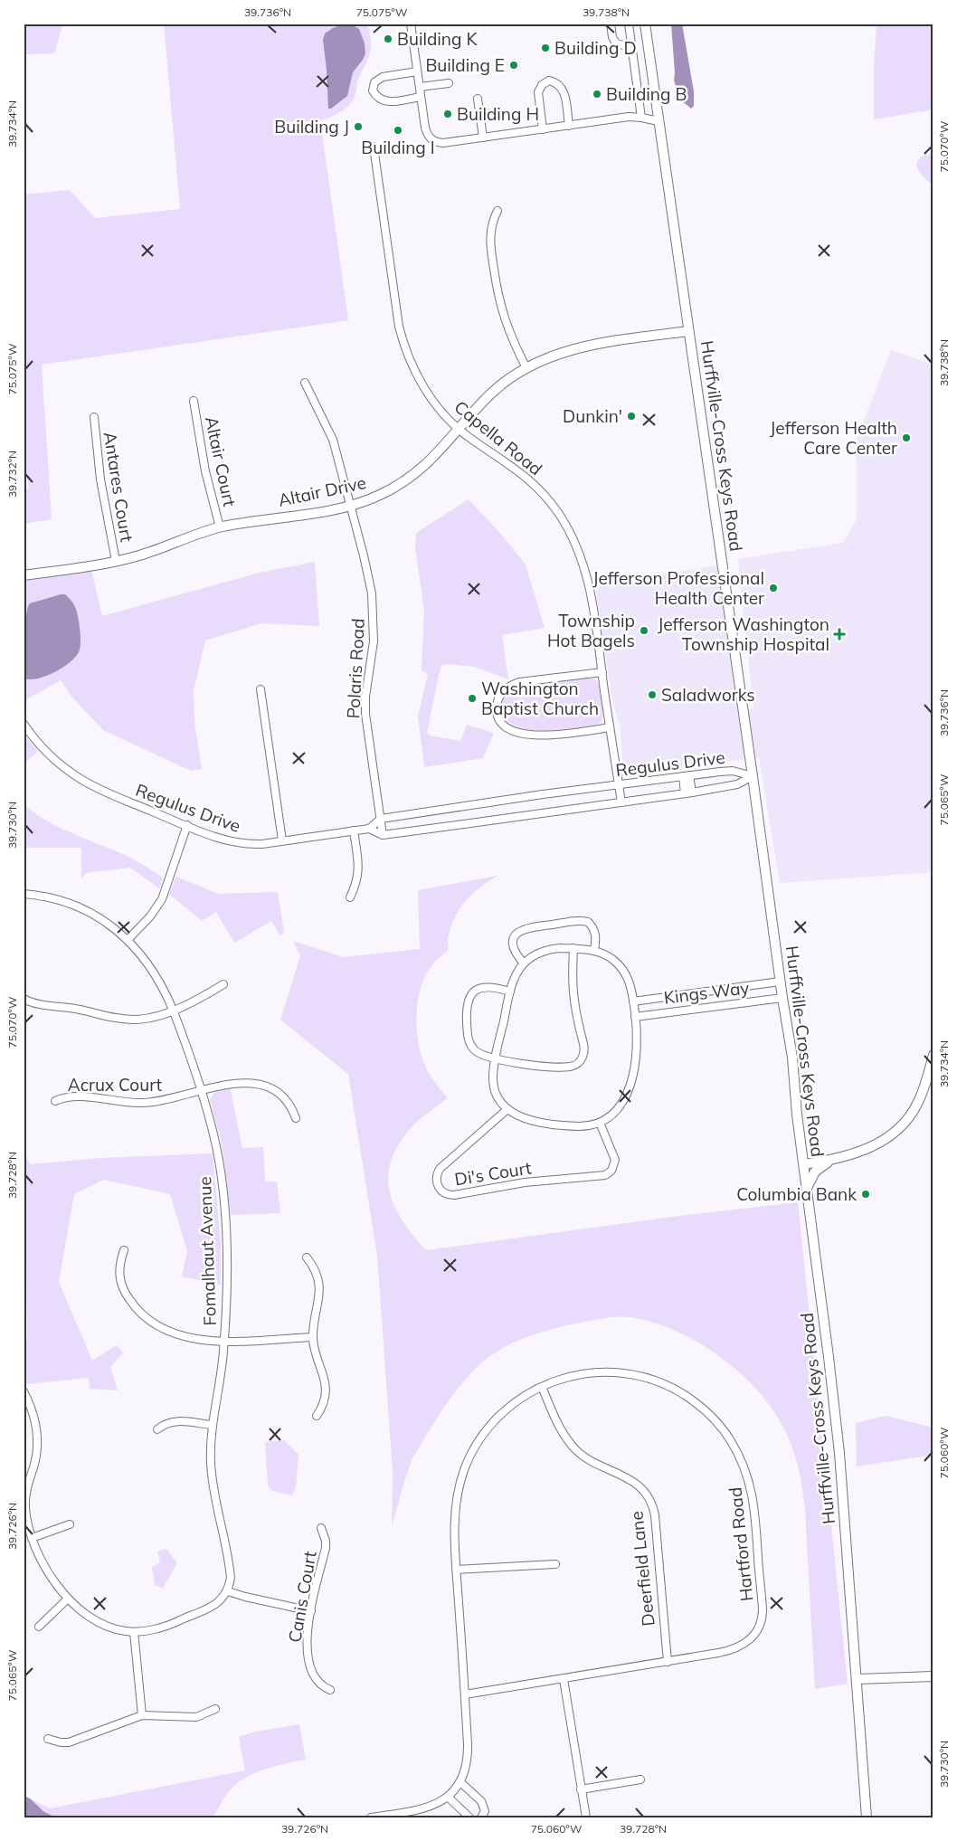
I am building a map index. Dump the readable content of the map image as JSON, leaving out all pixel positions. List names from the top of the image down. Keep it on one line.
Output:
{"streets":{"main road":["Hurffville-Cross Keys Road","Altair Drive"],"street":["Capella Road","Altair Court","Antares Court","Polaris Road","Regulus Drive","Kings Way","Acrux Court","Di's Court","Fomalhaut Avenue","Hartford Road","Deerfield Lane","Canis Court"]},"crossings":[["Capella Road","Altair Drive"],["Capella Road","Regulus Drive"],["Hurffville-Cross Keys Road","Altair Drive"],["Hurffville-Cross Keys Road","Regulus Drive"],["Hurffville-Cross Keys Road","Kings Way"],["Altair Court","Altair Drive"],["Antares Court","Altair Drive"],["Altair Drive","Polaris Road"],["Polaris Road","Regulus Drive"],["Acrux Court","Fomalhaut Avenue"],["Hartford Road","Deerfield Lane"]],"places":{"other":["Building K","Building D","Building E","Building B","Building H","Building J","Building I","Dunkin'","Jefferson Health Care Center","Jefferson Professional Health Center","Township Hot Bagels","Saladworks","Washington Baptist Church","Columbia Bank"],"health":["Jefferson Washington Township Hospital"]},"coordinates":["39.736°N","75.075°W","39.738°N","39.734°N","75.070°W","39.732°N","75.065°W","39.730°N","39.728°N","75.060°W","39.726°N"]}
